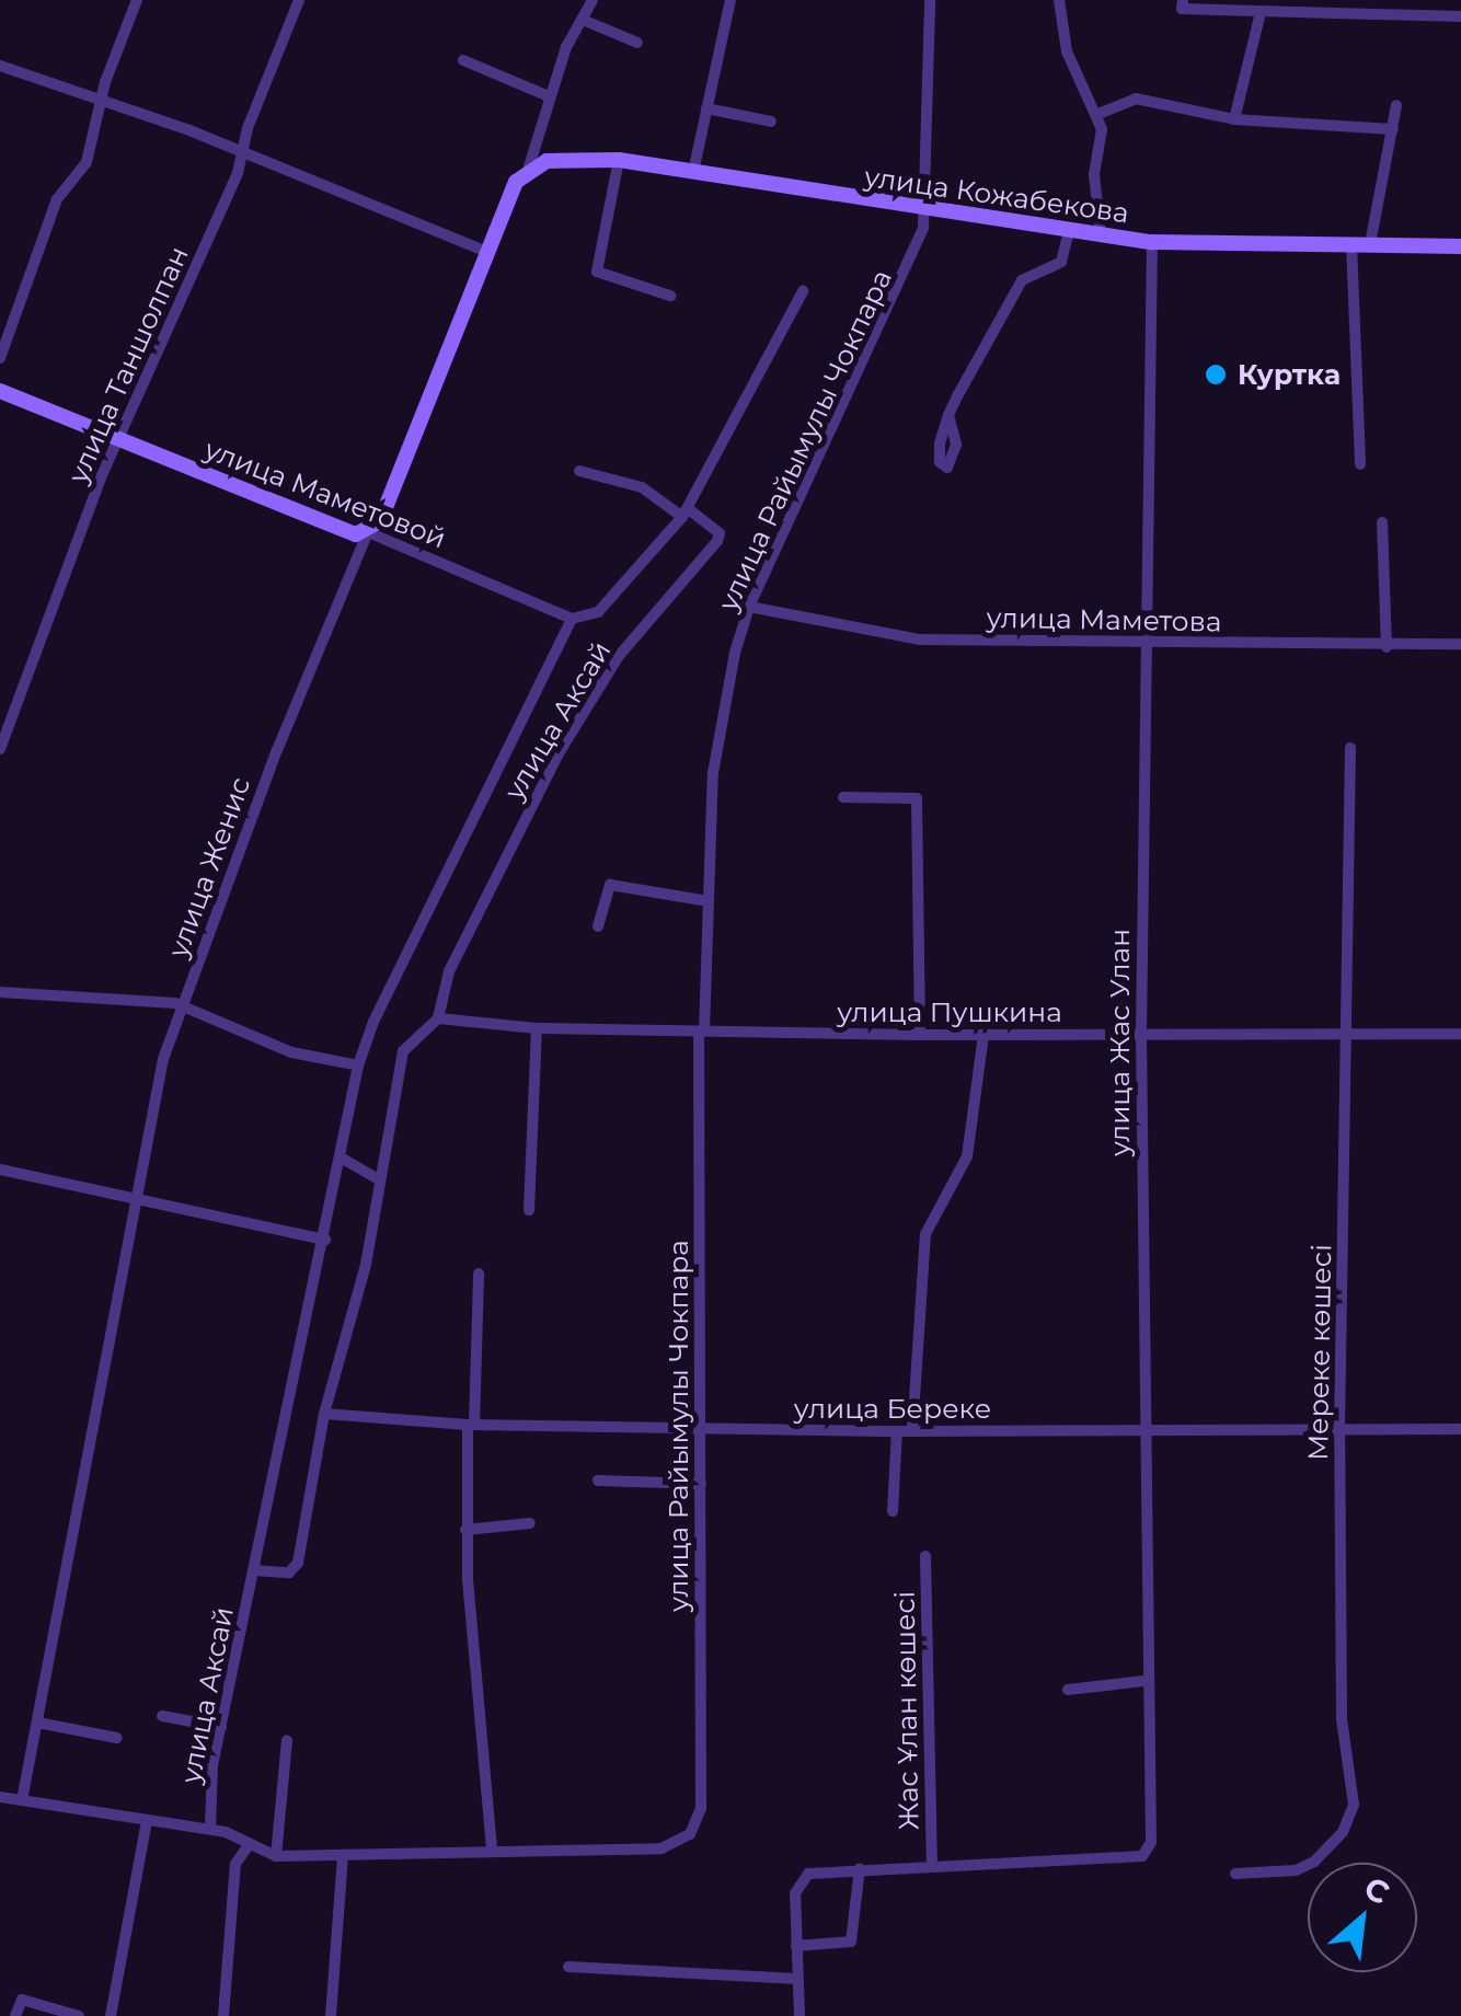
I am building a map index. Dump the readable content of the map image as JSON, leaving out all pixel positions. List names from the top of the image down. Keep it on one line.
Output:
{"streets":{"main road":["улица Кожабекова","улица Маметовой","улица Женис"],"street":["улица Таншолпан","улица Райымулы Чокпара","улица Маметова","улица Аксай","улица Пушкина","улица Жас Улан","Мереке көшесі","улица Береке","Жас Ұлан көшесі"]},"crossings":[["улица Кожабекова","улица Райымулы Чокпара"],["улица Кожабекова","улица Женис"],["улица Кожабекова","улица Жас Улан"],["улица Таншолпан","улица Маметовой"],["улица Райымулы Чокпара","улица Маметова"],["улица Райымулы Чокпара","улица Пушкина"],["улица Райымулы Чокпара","улица Береке"],["улица Маметовой","улица Аксай"],["улица Маметовой","улица Женис"],["улица Маметова","улица Жас Улан"],["улица Аксай","улица Пушкина"],["улица Аксай","улица Береке"],["улица Пушкина","улица Жас Улан"],["улица Пушкина","Мереке көшесі"],["улица Жас Улан","улица Береке"],["улица Жас Улан","Жас Ұлан көшесі"],["Мереке көшесі","улица Береке"]],"places":["Куртка"],"north":"top right"}
